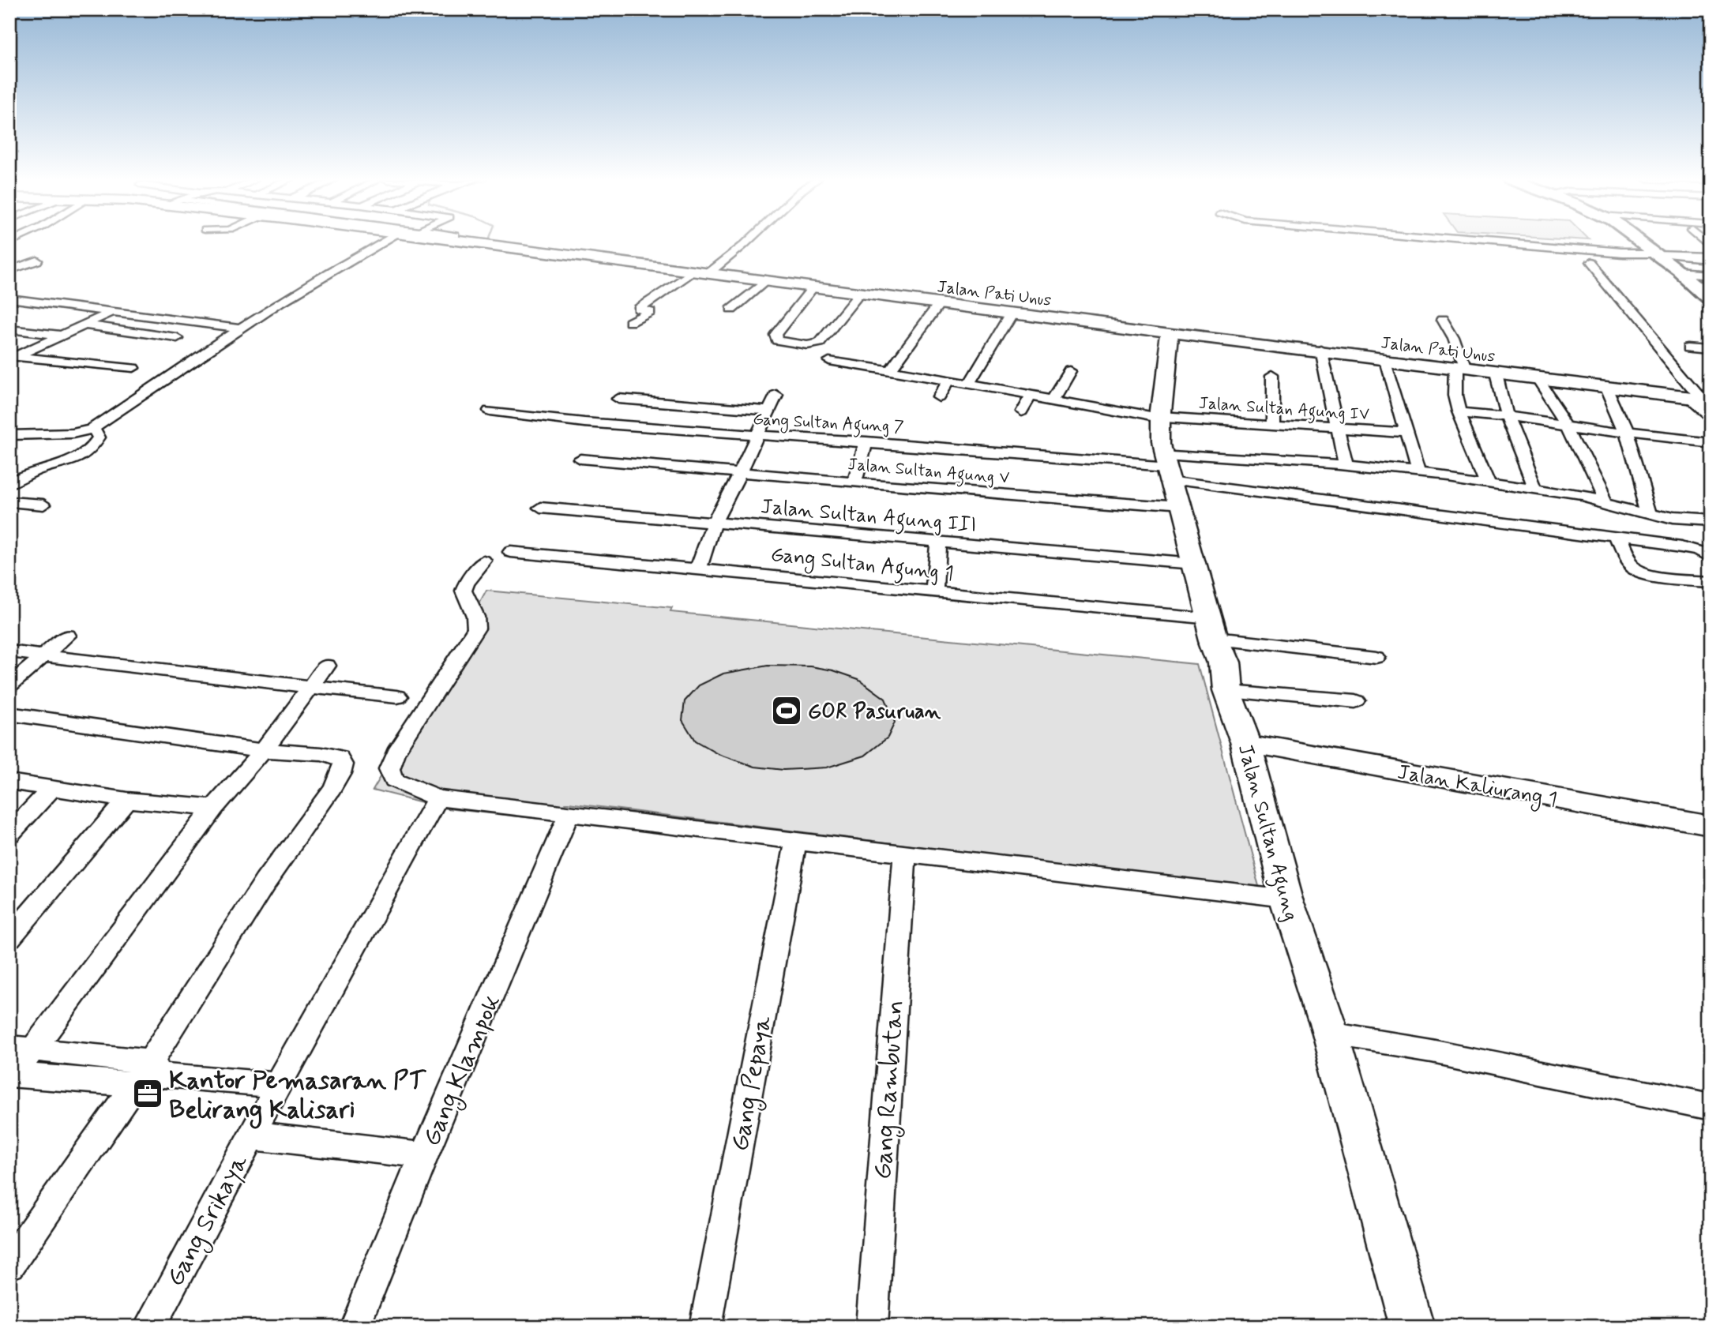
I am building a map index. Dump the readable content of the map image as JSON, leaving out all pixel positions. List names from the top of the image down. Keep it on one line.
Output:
{"streets":{"main road":["Jalan Pati Unus","Jalan Sultan Agung"],"street":["Jalan Sultan Agung IV","Gang Sultan Agung 7","Jalan Sultan Agung V","Jalan Sultan Agung III","Gang Sultan Agung 1","Jalan Kaliurang 1","Gang Klampok","Gang Pepaya","Gang Rambutan","Gang Srikaya"]},"crossings":[["Jalan Pati Unus","Jalan Sultan Agung"],["Jalan Sultan Agung IV","Gang Sultan Agung 7"],["Jalan Sultan Agung IV","Jalan Sultan Agung V"],["Jalan Sultan Agung IV","Jalan Sultan Agung"],["Gang Sultan Agung 7","Jalan Sultan Agung V"],["Gang Sultan Agung 7","Jalan Sultan Agung"],["Jalan Sultan Agung V","Jalan Sultan Agung"],["Jalan Sultan Agung III","Jalan Sultan Agung"],["Gang Sultan Agung 1","Jalan Sultan Agung"],["Jalan Kaliurang 1","Jalan Sultan Agung"]],"places":{"sports":["GOR Pasuruan"],"office":["Kantor Pemasaran PT Belirang Kalisari"]}}
